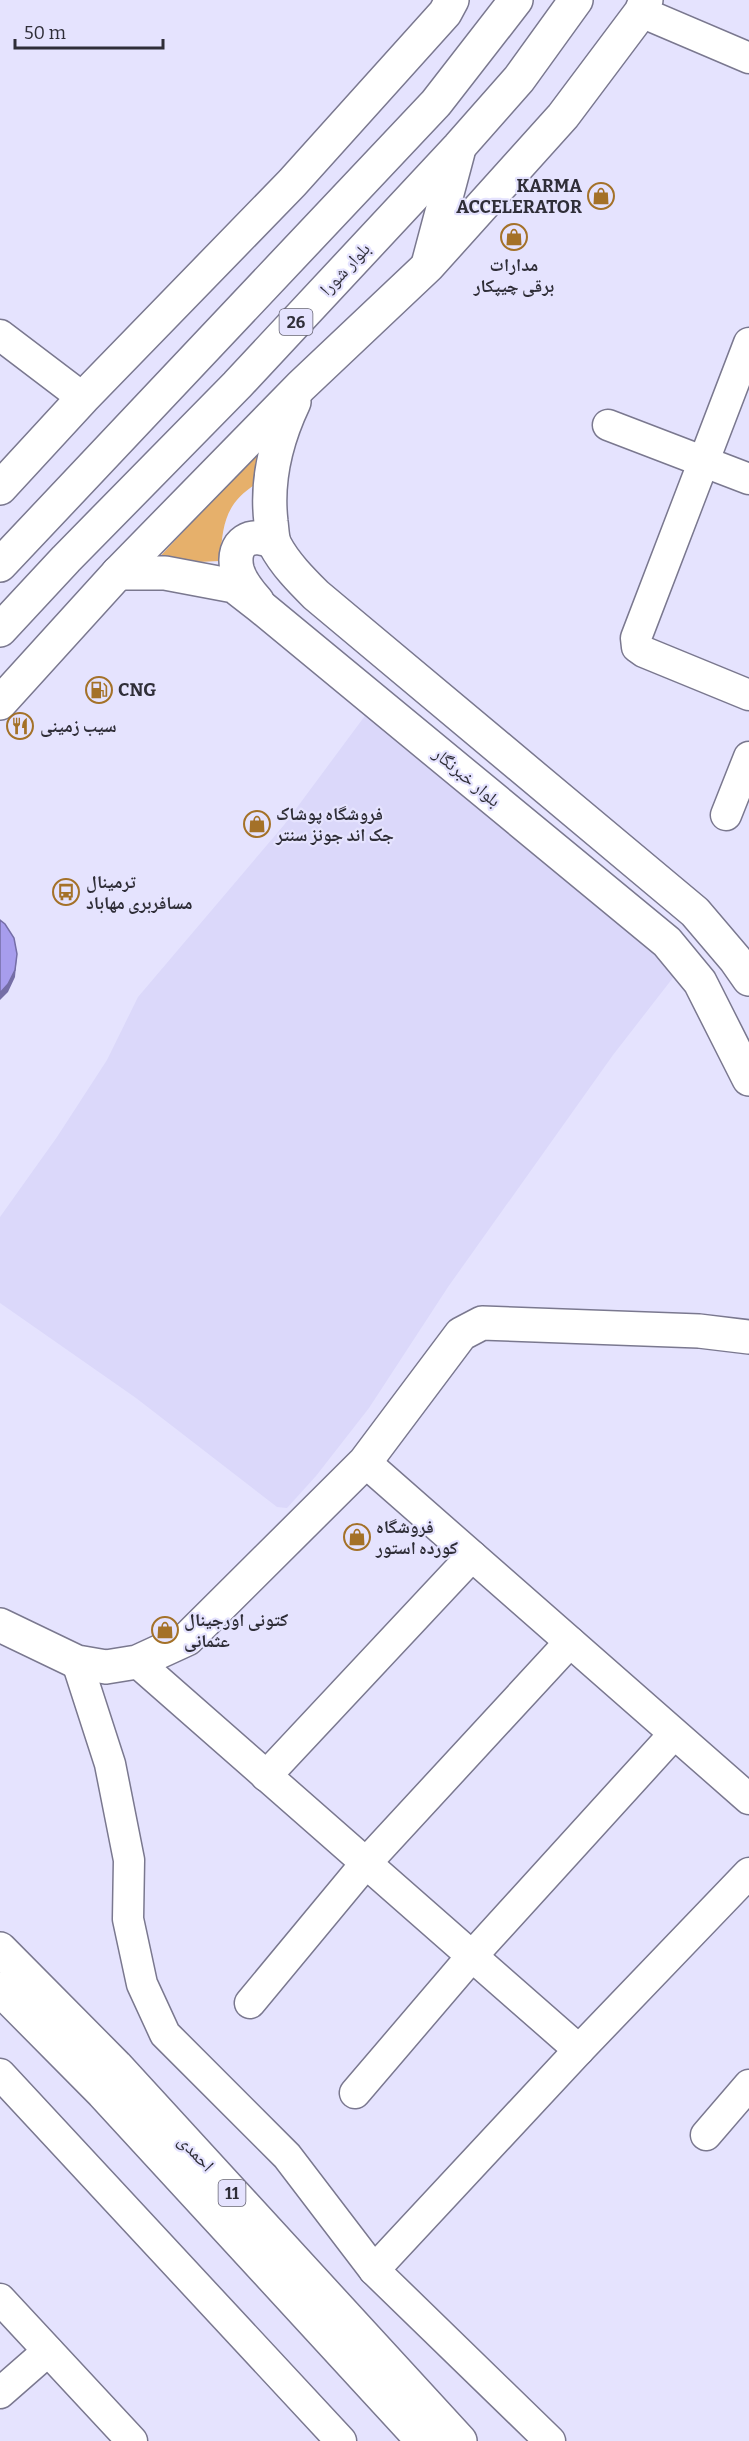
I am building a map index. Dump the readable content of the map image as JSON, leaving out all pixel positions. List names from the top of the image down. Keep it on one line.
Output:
{"streets":{"main road":["بلوار شورا","26","بلوار خبرنگار","احمدی","11"]},"places":{"shop":["KARMA ACCELERATOR","مدارات برقی چیپکار","فروشگاه پوشاک جک اند جونز سنتر","فروشگاه کورده استور","کتونی اورجینال عثمانی"],"fuel station":["CNG"],"restaurant":["سیب زمینی"],"bus stop":["ترمینال مسافربری مهاباد"]},"scale_bar":"50 m"}
